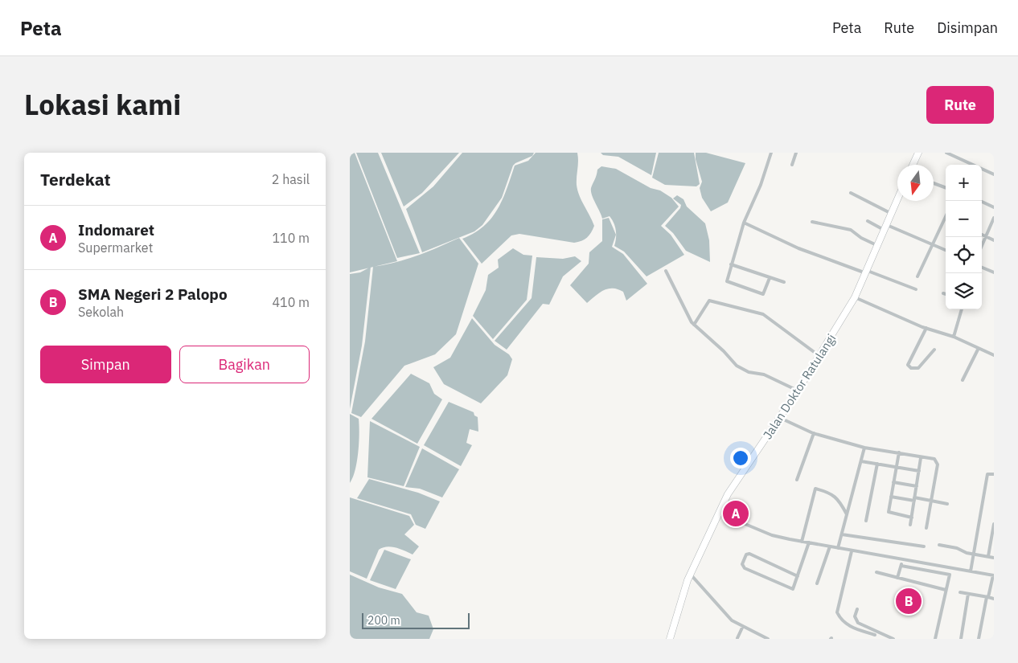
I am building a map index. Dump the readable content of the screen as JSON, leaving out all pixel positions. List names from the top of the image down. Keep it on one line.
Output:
{"streets":{"highway":["Jalan Doktor Ratulangi"]},"scale_bar":"200 m","north":"bottom","page":{"header":"Peta","nav":["Peta","Rute","Disimpan"],"title":"Lokasi kami","buttons":["Rute",["Simpan","Bagikan"]],"heading":["Terdekat","2 hasil"],"map_buttons":["+","−"],"list":[{"mark":"A","name":"Indomaret","note":"Supermarket","value":"110 m"},{"mark":"B","name":"SMA Negeri 2 Palopo","note":"Sekolah","value":"410 m"}],"pins":["A","B"],"scale":"200 m"}}
